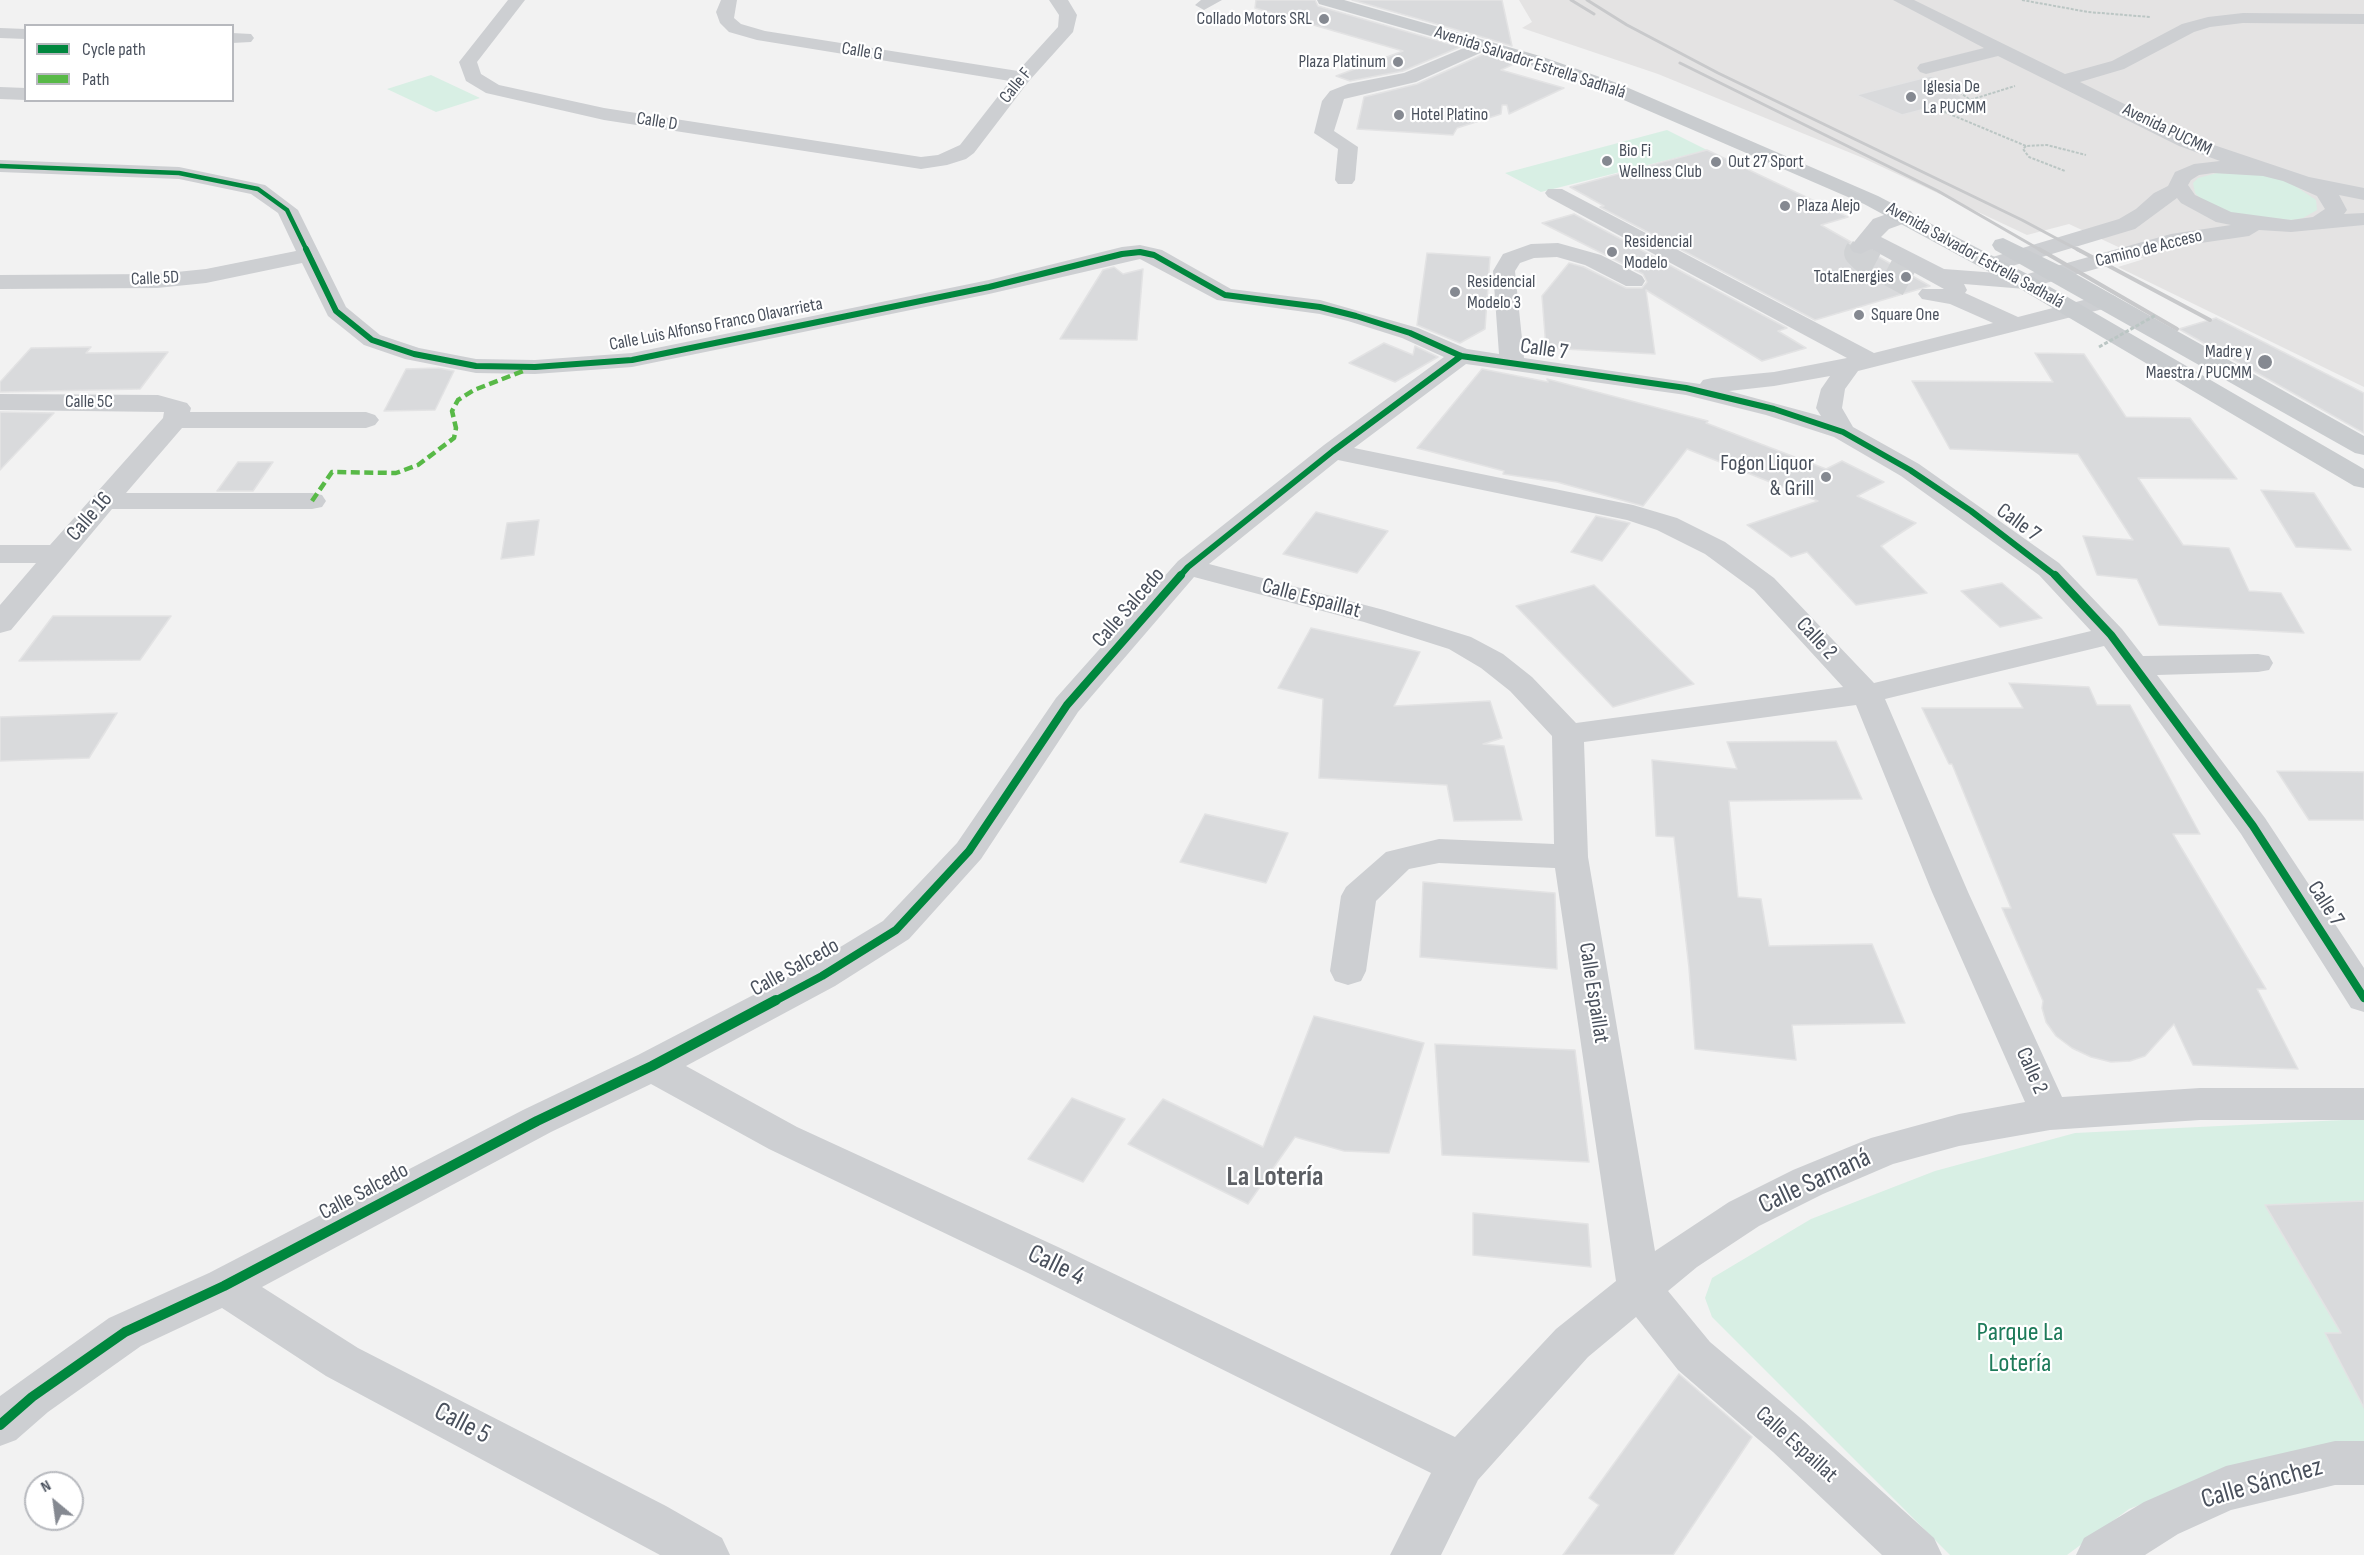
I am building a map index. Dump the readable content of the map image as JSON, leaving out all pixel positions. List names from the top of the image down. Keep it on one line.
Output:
{"streets":{"main road":["Avenida Salvador Estrella Sadhalá"],"street":["Calle G","Calle F","Calle D","Avenida PUCMM","Camino de Acceso","Calle 5D","Calle Luis Alfonso Franco Olavarrieta","Calle 7","Calle 5C","Calle 16","Calle Espaillat","Calle Salcedo","Calle 2","Calle Samaná","Calle 4","Calle 5","Calle Sánchez"]},"crossings":[["Calle G","Calle F"],["Avenida Salvador Estrella Sadhalá","Camino de Acceso"],["Calle F","Calle D"],["Avenida PUCMM","Camino de Acceso"],["Calle 5D","Calle Luis Alfonso Franco Olavarrieta"],["Calle Luis Alfonso Franco Olavarrieta","Calle 7"],["Calle Luis Alfonso Franco Olavarrieta","Calle Salcedo"],["Calle 7","Calle Salcedo"],["Calle 5C","Calle 16"],["Calle Espaillat","Calle Salcedo"],["Calle Espaillat","Calle Samaná"],["Calle Salcedo","Calle 2"],["Calle Salcedo","Calle 4"],["Calle Salcedo","Calle 5"],["Calle 2","Calle Samaná"],["Calle Samaná","Calle 4"]],"districts":["La Lotería"],"parks":["Parque La Lotería"],"places":["Collado Motors SRL","Plaza Platinum","Iglesia De La PUCMM","Hotel Platino","Bio Fi Wellness Club","Out 27 Sport","Plaza Alejo","Residencial Modelo","TotalEnergies","Residencial Modelo 3","Square One","Madre y Maestra / PUCMM","Fogon Liquor & Grill"],"legend":["Cycle path","Path"],"north":"top left"}
